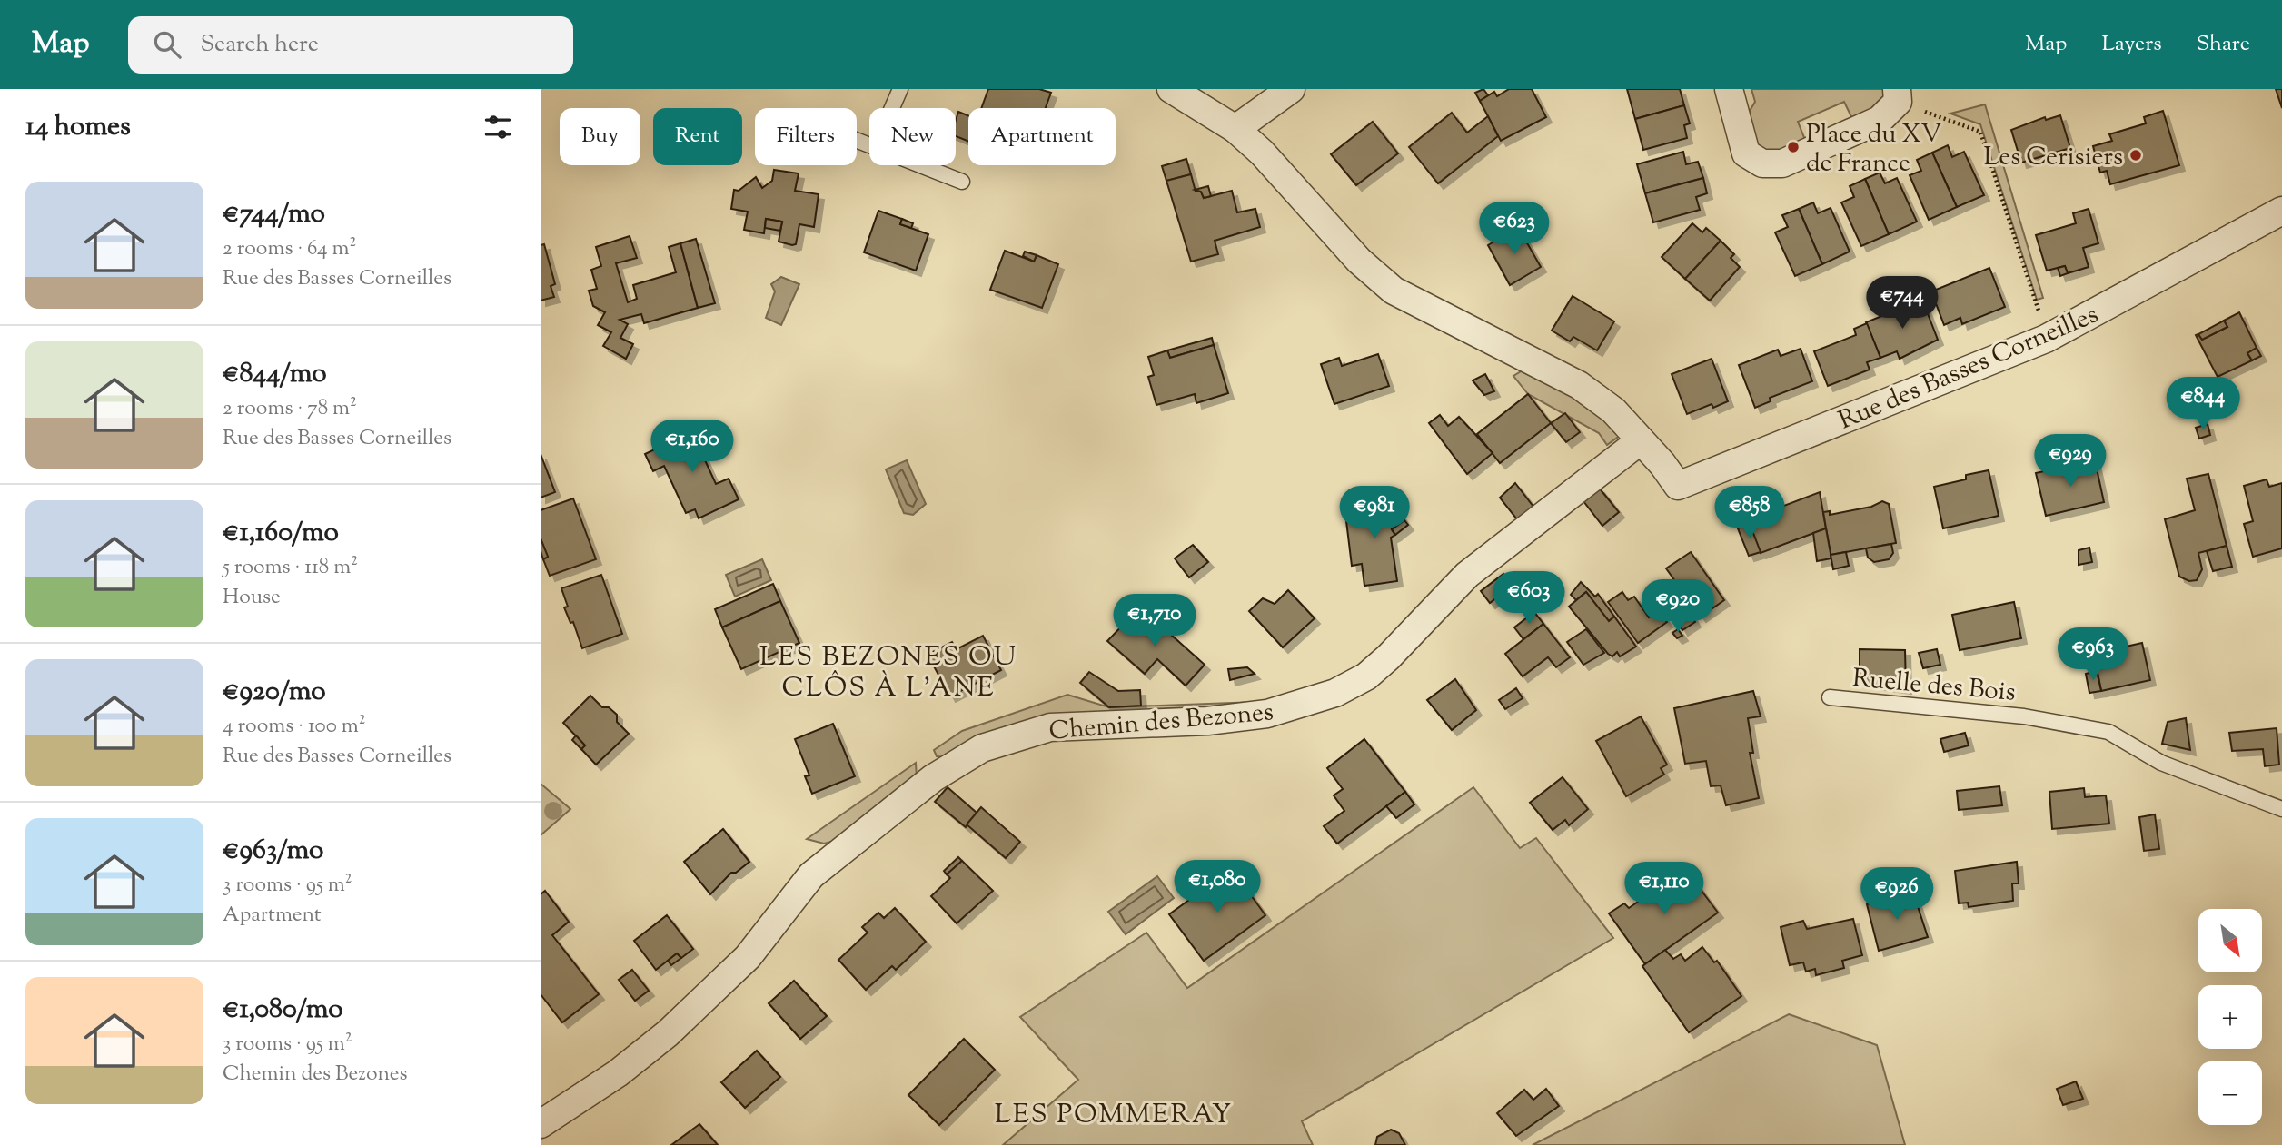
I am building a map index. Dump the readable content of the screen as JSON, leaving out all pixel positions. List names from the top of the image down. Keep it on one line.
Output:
{"streets":{"street":["Rue des Basses Corneilles","Chemin des Bezones"],"lane":["Ruelle des Bois"]},"crossings":[["Rue des Basses Corneilles","Chemin des Bezones"]],"districts":["LES BEZONES OU CLÔS À L'ANE","LES POMMERAY"],"places":["Place du XV de France","Les Cerisiers"],"north":"bottom right","page":{"header":"Map","search":"Search here","nav":["Map","Layers","Share"],"heading":"14 homes","chip":["Buy","Rent","Filters","New","Apartment"],"list":[{"name":"€744/mo","note":"2 rooms · 64 m² · Rue des Basses Corneilles"},{"name":"€844/mo","note":"2 rooms · 78 m² · Rue des Basses Corneilles"},{"name":"€1,160/mo","note":"5 rooms · 118 m² · House"},{"name":"€920/mo","note":"4 rooms · 100 m² · Rue des Basses Corneilles"},{"name":"€963/mo","note":"3 rooms · 95 m² · Apartment"},{"name":"€1,080/mo","note":"3 rooms · 95 m² · Chemin des Bezones"}],"price":["€623","€744","€844","€1,160","€929","€981","€858","€603","€920","€1,710","€963","€1,080","€1,110","€926"],"map_buttons":["+","−"]}}
